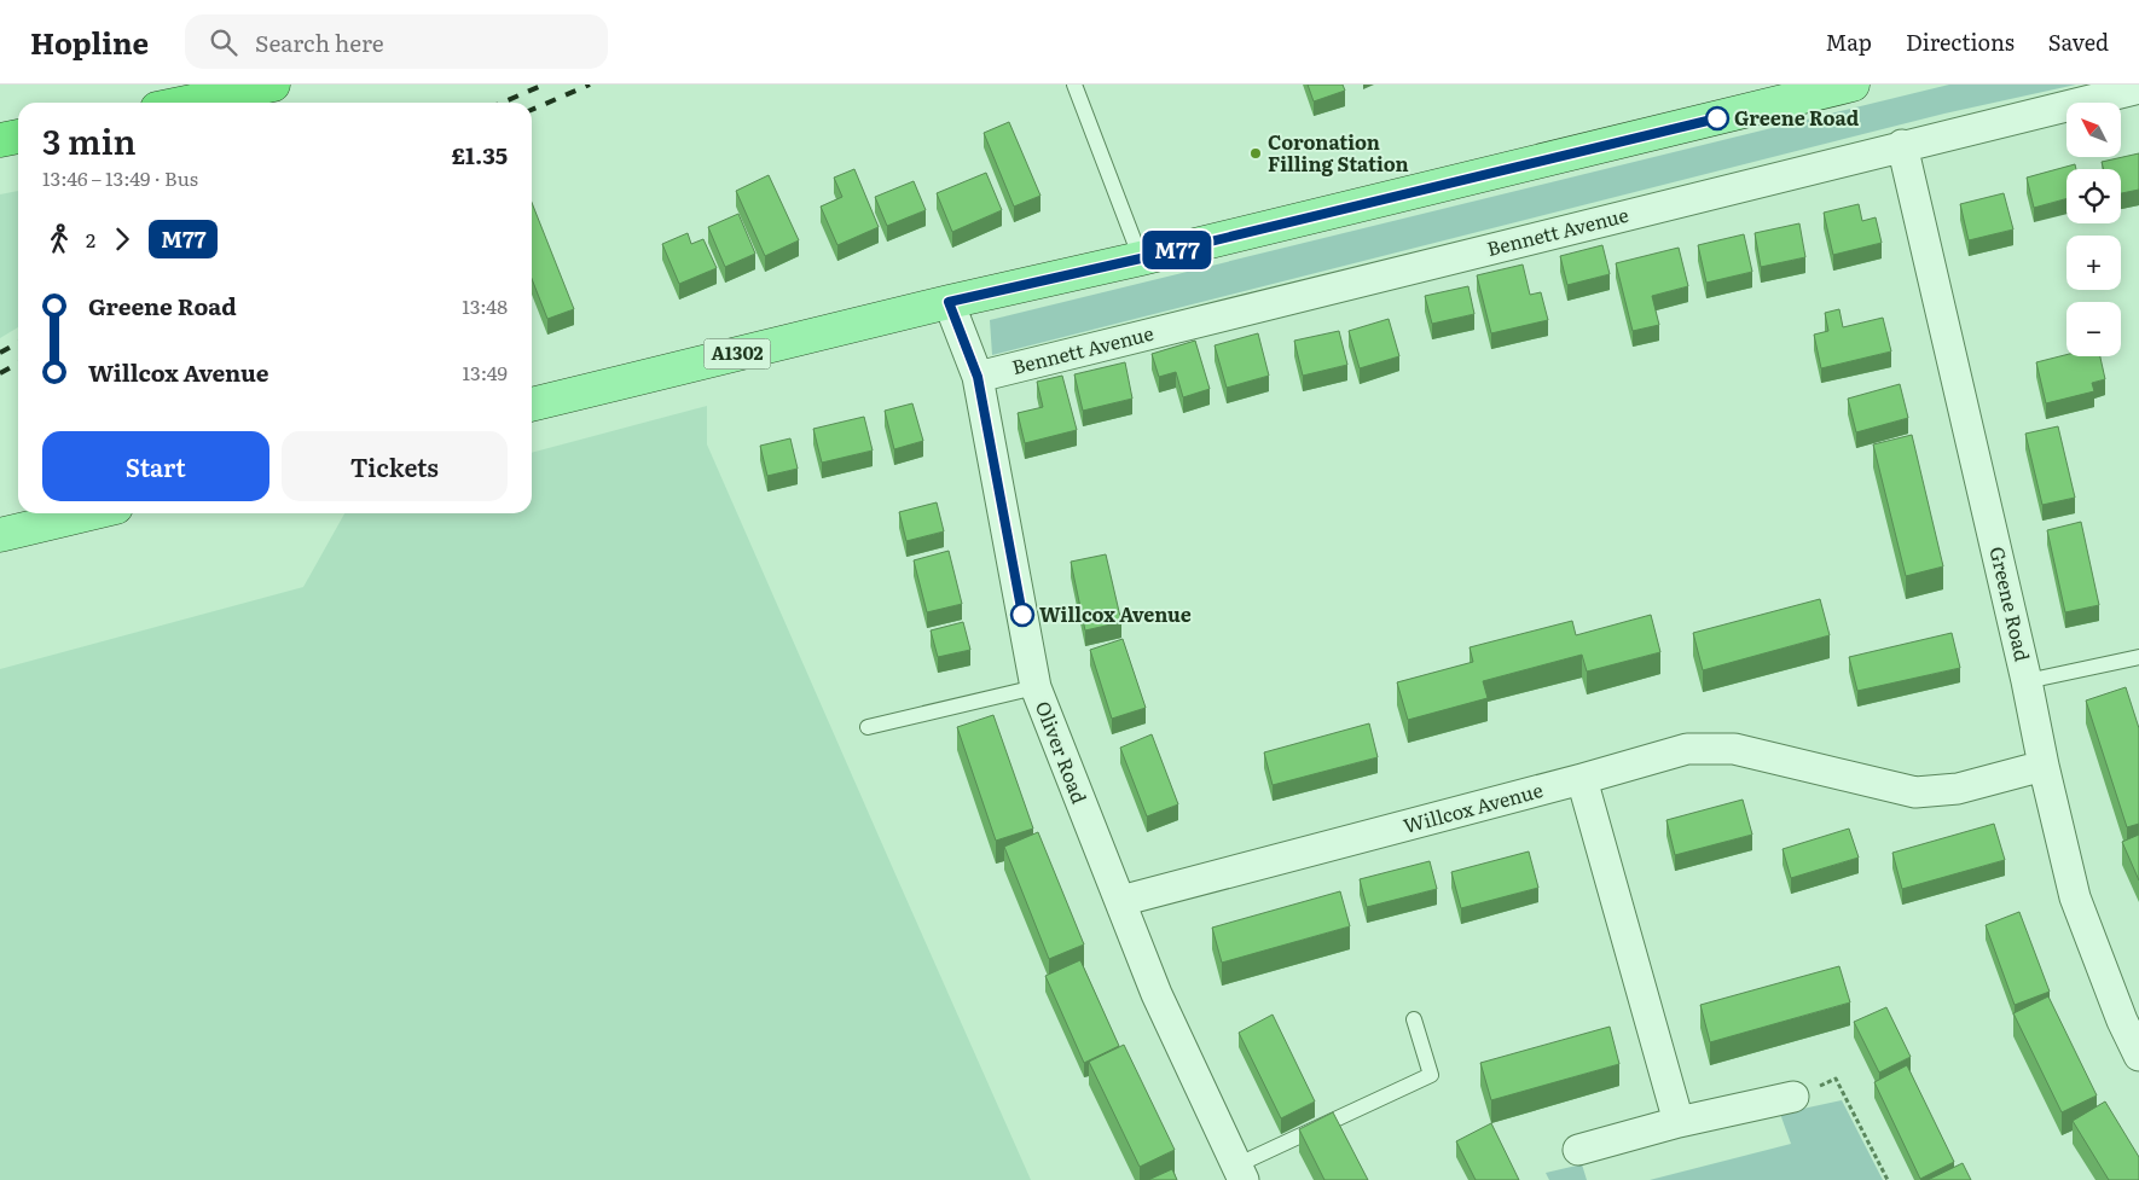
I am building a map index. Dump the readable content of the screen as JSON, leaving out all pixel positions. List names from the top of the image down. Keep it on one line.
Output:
{"streets":{"main road":["A1302"],"street":["Bennett Avenue","Greene Road","Oliver Road","Willcox Avenue"]},"crossings":[["Bennett Avenue","Greene Road"],["Bennett Avenue","Oliver Road"],["A1302","Oliver Road"],["Greene Road","Willcox Avenue"],["Oliver Road","Willcox Avenue"]],"places":["Greene Road","Coronation Filling Station","Willcox Avenue"],"lines":["bus line M77"],"north":"top left","page":{"header":"Hopline","search":"Search here","nav":["Map","Directions","Saved"],"on_map":"M77","map_buttons":["+","−"],"heading":["3 min","13:46 – 13:49 · Bus","£1.35"],"legs":["2","M77"],"list":[{"name":"Greene Road","value":"13:48"},{"name":"Willcox Avenue","value":"13:49"}],"buttons":["Start","Tickets"]}}
